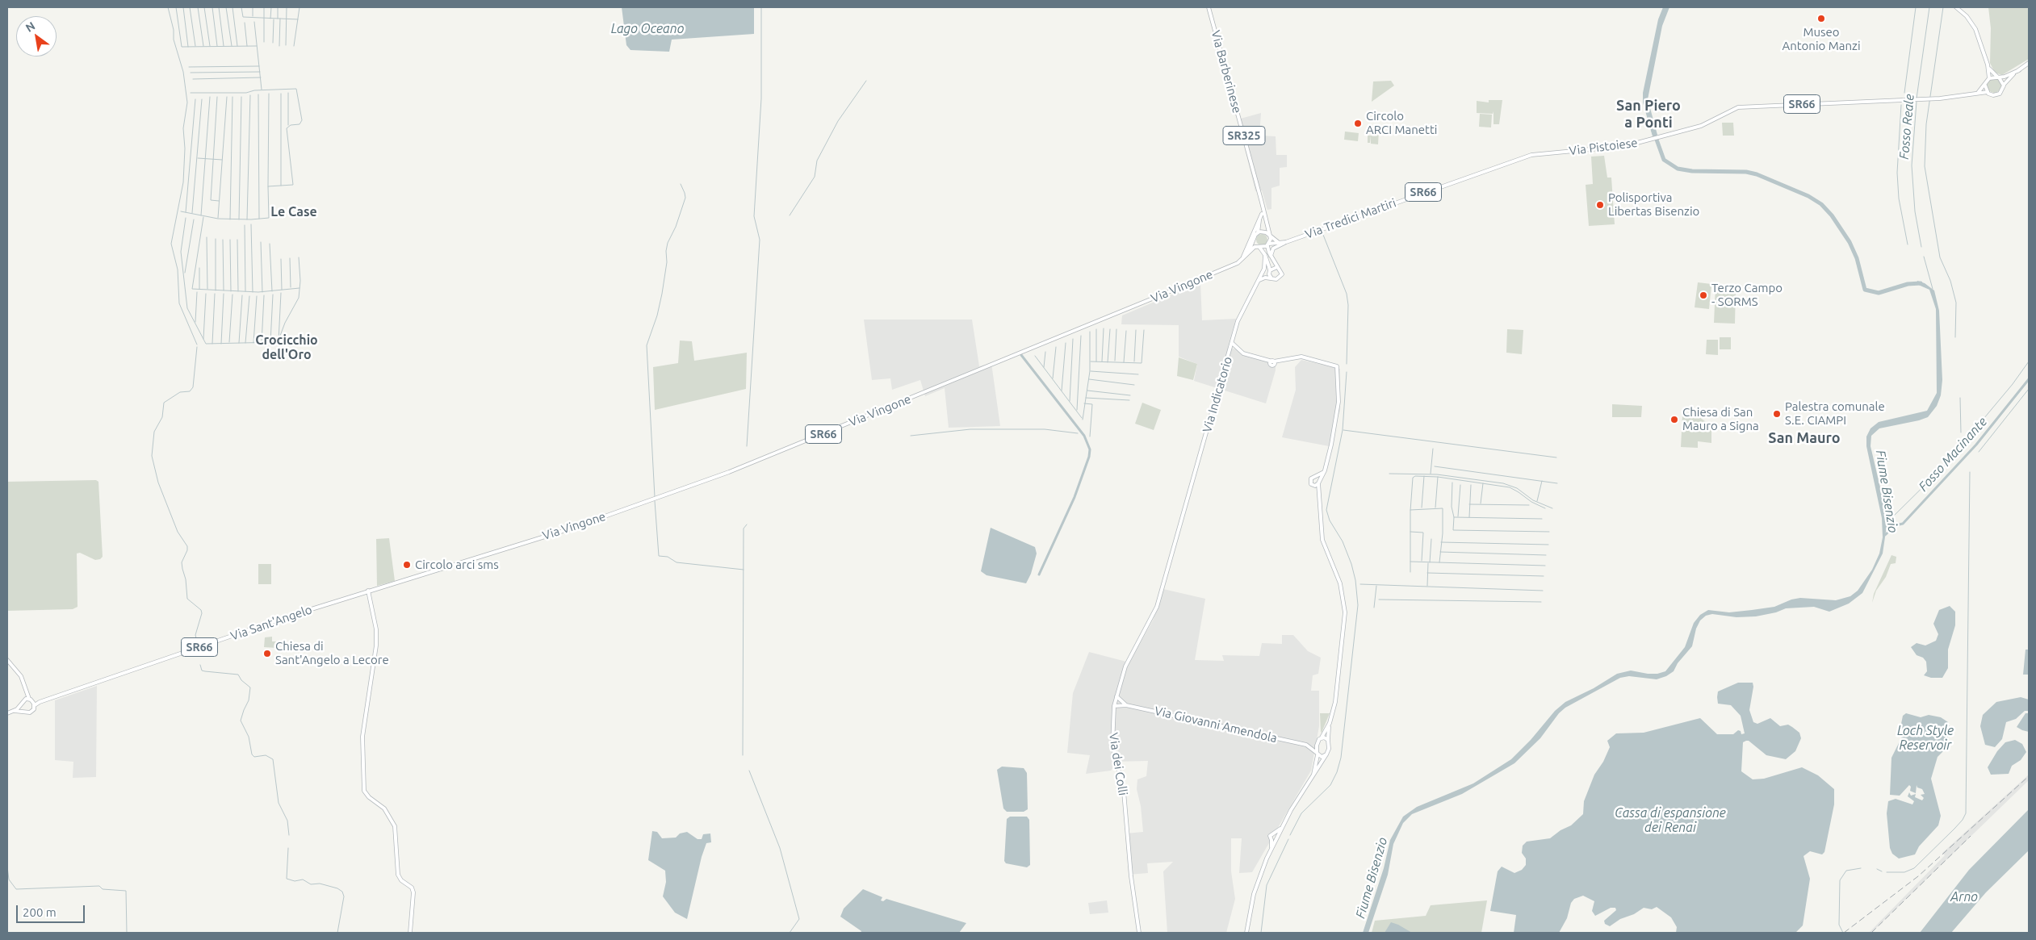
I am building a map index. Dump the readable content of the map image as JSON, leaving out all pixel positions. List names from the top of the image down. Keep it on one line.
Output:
{"streets":{"main road":["Via Barberinese","SR66","SR325","Via Pistoiese","Via Tredici Martiri","Via Vingone","Via Indicatorio","Via Sant'Angelo","Via Giovanni Amendola","Via dei Colli"]},"crossings":[["Via Barberinese","SR66"],["Via Barberinese","Via Tredici Martiri"],["Via Barberinese","Via Vingone"],["SR66","Via Pistoiese"],["SR66","Via Tredici Martiri"],["SR66","Via Vingone"],["Via Pistoiese","Via Tredici Martiri"],["Via Tredici Martiri","Via Vingone"],["Via Vingone","Via Sant'Angelo"],["Via Indicatorio","Via dei Colli"],["Via Giovanni Amendola","Via dei Colli"]],"districts":["San Piero a Ponti","Le Case","Crocicchio dell'Oro","San Mauro"],"water":["Lago Oceano","Fosso Reale","Fosso Macinante","Fiume Bisenzio","Loch Style Reservoir","Cassa di espansione dei Renai","Arno"],"places":["Museo Antonio Manzi","Circolo ARCI Manetti","Polisportiva Libertas Bisenzio","Terzo Campo - SORMS","Palestra comunale S.E. CIAMPI","Chiesa di San Mauro a Signa","Circolo arci sms","Chiesa di Sant'Angelo a Lecore"],"scale_bar":"200 m","north":"top left"}
